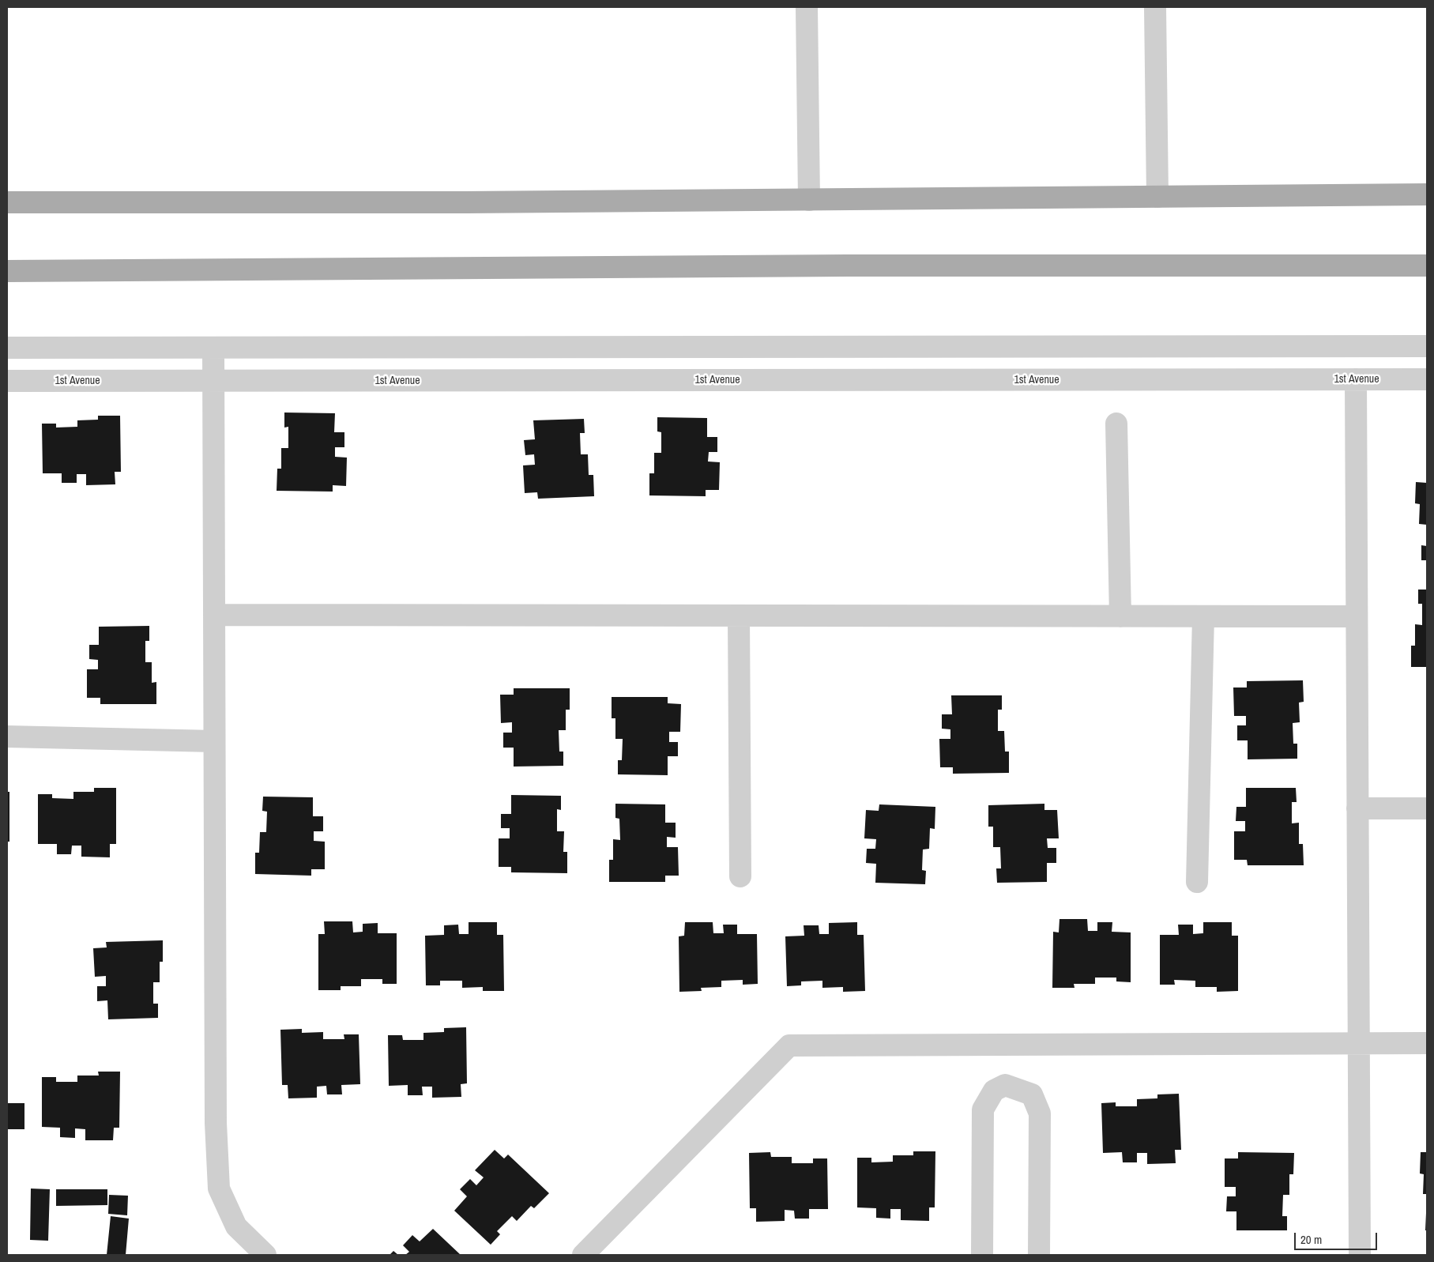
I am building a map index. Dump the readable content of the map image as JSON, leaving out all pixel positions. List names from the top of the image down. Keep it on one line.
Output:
{"streets":{"street":["1st Avenue"]},"scale_bar":"20 m"}
